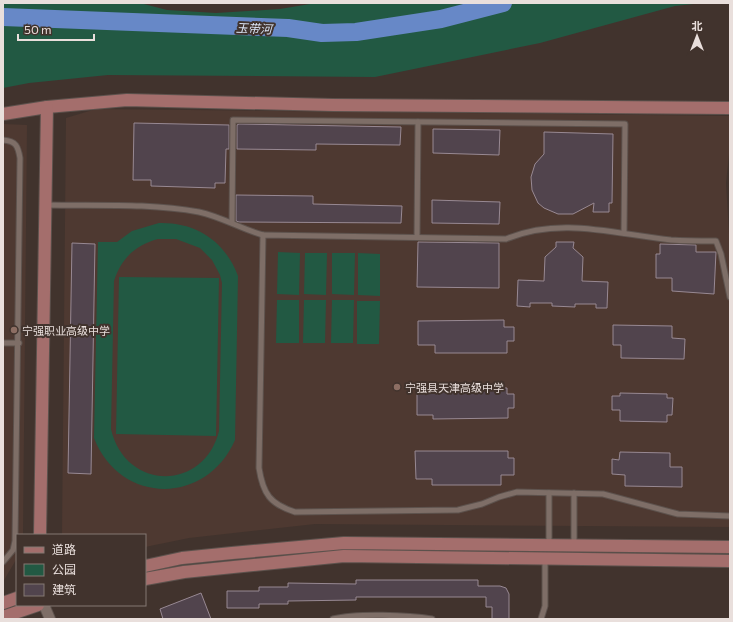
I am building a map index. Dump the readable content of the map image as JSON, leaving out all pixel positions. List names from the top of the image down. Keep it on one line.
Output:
{"water":["玉带河"],"places":["宁强职业高级中学","宁强县天津高级中学"],"legend":["道路","公园","建筑"],"scale_bar":"50 m","north":"top"}
